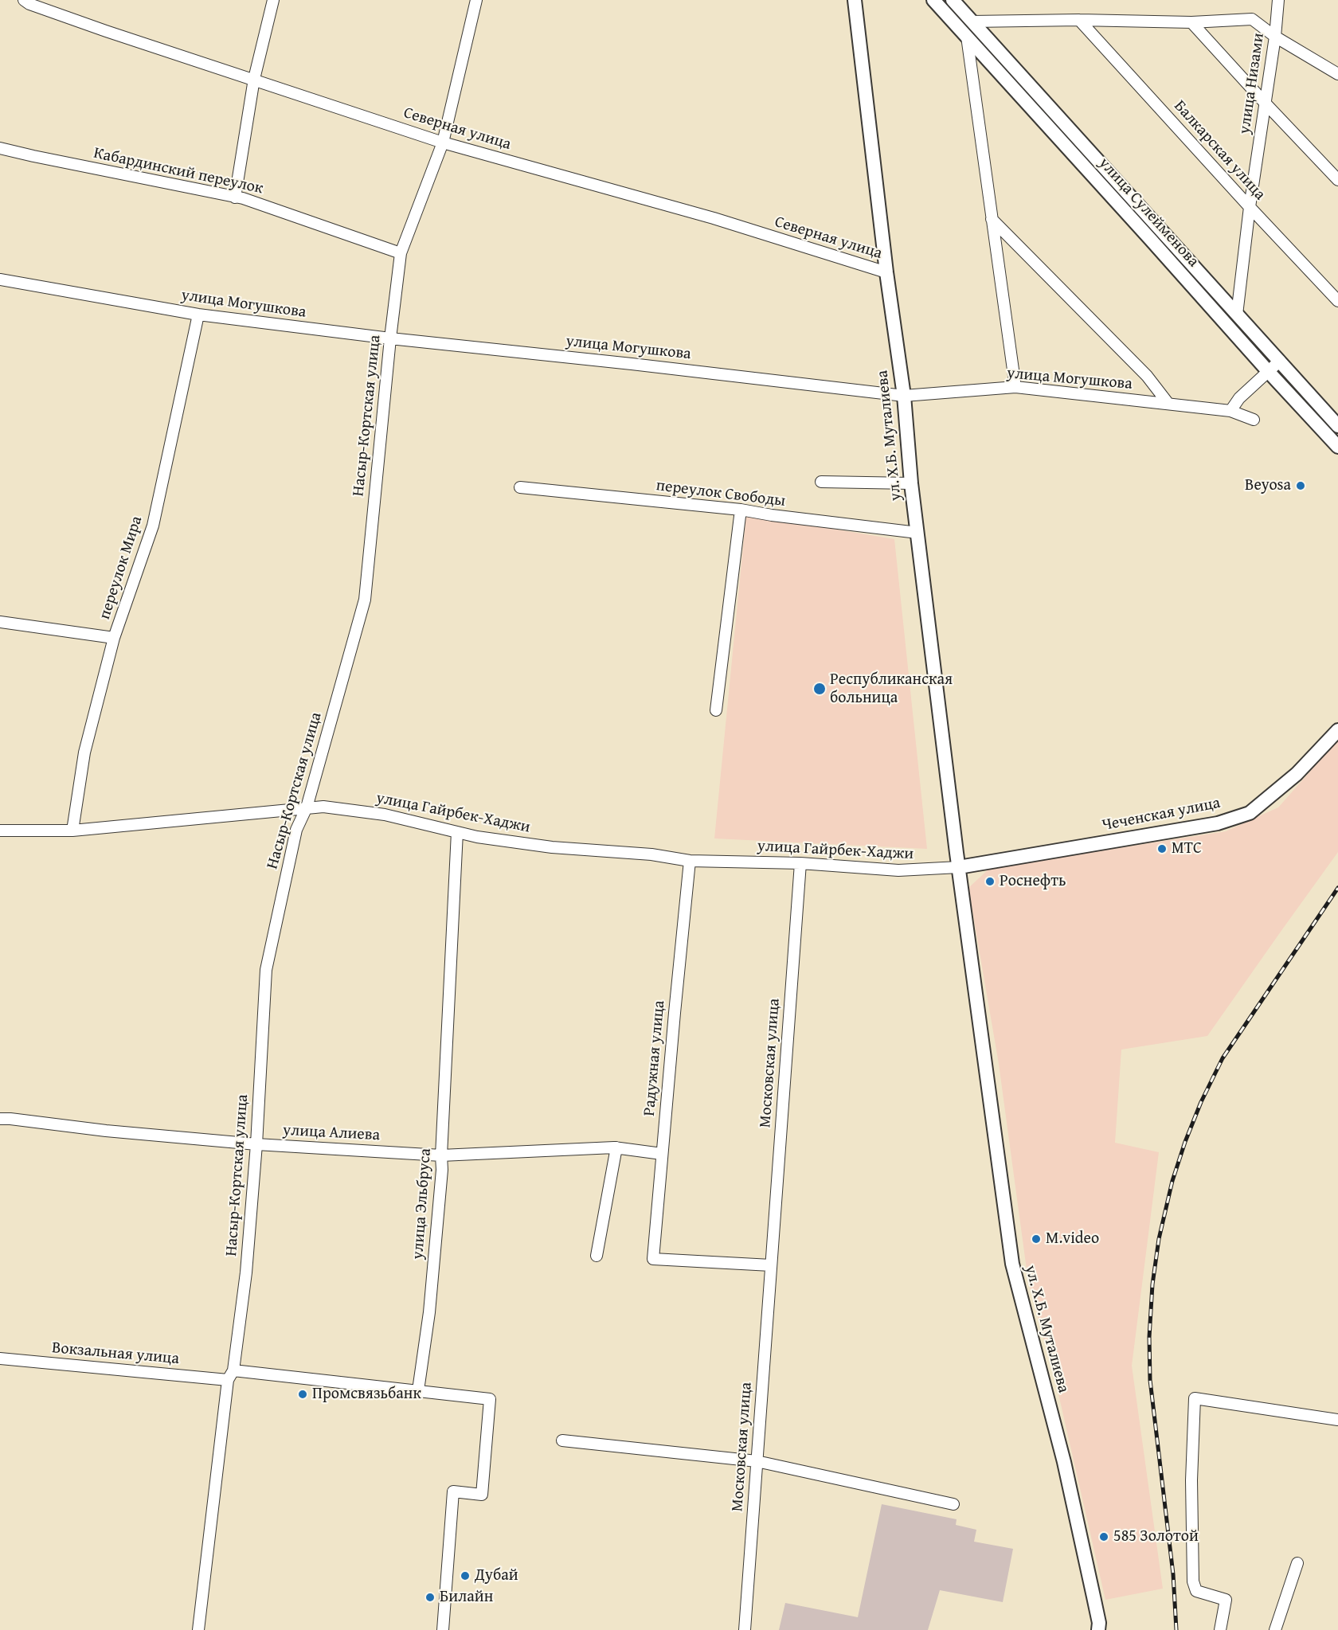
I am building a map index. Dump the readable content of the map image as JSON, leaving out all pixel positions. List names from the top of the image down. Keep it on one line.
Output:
{"streets":{"main road":["улица Сулейменова","ул. Х.Б. Муталиева","Чеченская улица"],"street":["улица Низами","Северная улица","Балкарская улица","Кабардинский переулок","улица Могушкова","Насыр-Кортская улица","переулок Свободы","переулок Мира","улица Гайрбек-Хаджи","Радужная улица","Московская улица","улица Алиева","улица Эльбруса","Вокзальная улица"]},"crossings":[["улица Низами","Балкарская улица"],["улица Низами","улица Сулейменова"],["Северная улица","Насыр-Кортская улица"],["Северная улица","ул. Х.Б. Муталиева"],["Кабардинский переулок","Насыр-Кортская улица"],["улица Могушкова","Насыр-Кортская улица"],["улица Могушкова","ул. Х.Б. Муталиева"],["улица Могушкова","переулок Мира"],["Насыр-Кортская улица","улица Гайрбек-Хаджи"],["Насыр-Кортская улица","улица Алиева"],["Насыр-Кортская улица","Вокзальная улица"],["ул. Х.Б. Муталиева","переулок Свободы"],["ул. Х.Б. Муталиева","улица Гайрбек-Хаджи"],["ул. Х.Б. Муталиева","Чеченская улица"],["переулок Мира","улица Гайрбек-Хаджи"],["улица Гайрбек-Хаджи","Чеченская улица"],["улица Гайрбек-Хаджи","Радужная улица"],["улица Гайрбек-Хаджи","Московская улица"],["улица Гайрбек-Хаджи","улица Эльбруса"],["Радужная улица","Московская улица"],["Радужная улица","улица Алиева"],["улица Алиева","улица Эльбруса"]],"places":["Beyosa","Республиканская больница","МТС","Роснефть","M.video","Промсвязьбанк","585 Золотой","Дубай","Билайн"]}
